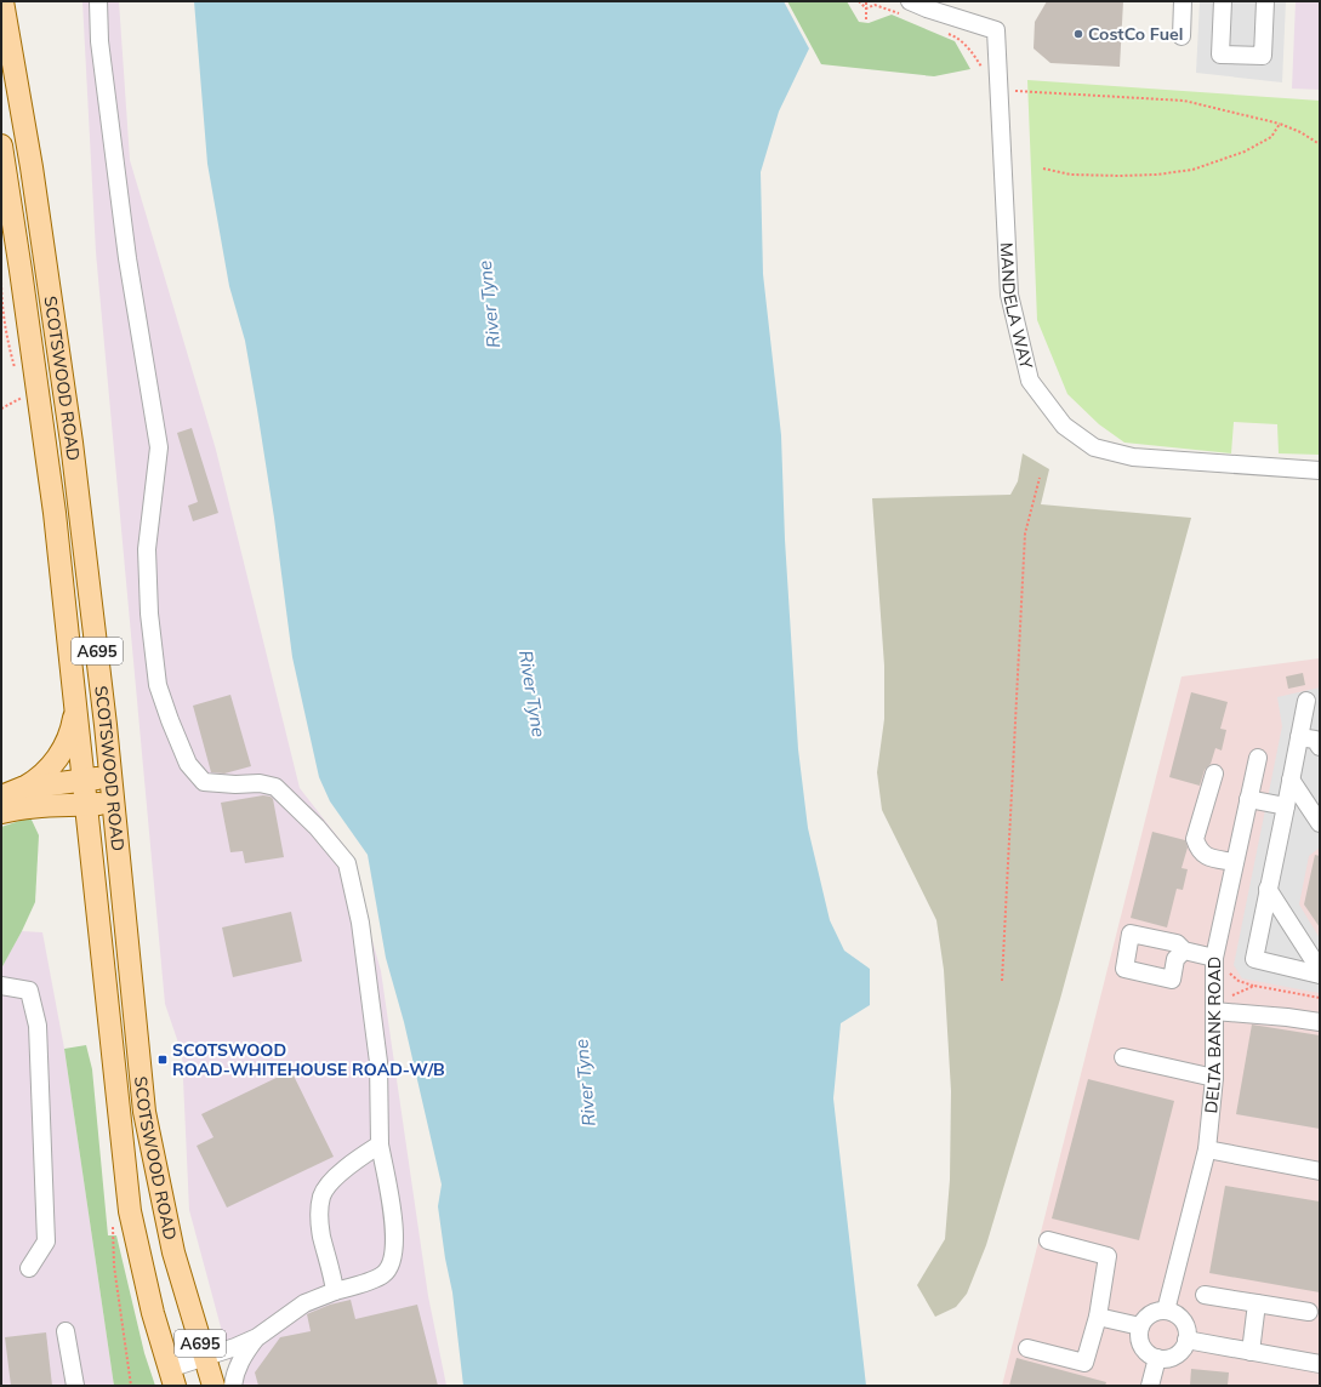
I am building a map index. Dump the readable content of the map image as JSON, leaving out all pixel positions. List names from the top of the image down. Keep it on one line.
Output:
{"streets":{"main road":["SCOTSWOOD ROAD","A695"],"street":["MANDELA WAY","DELTA BANK ROAD"]},"water":["River Tyne"],"places":{"other":["CostCo Fuel"],"transit":["SCOTSWOOD ROAD-WHITEHOUSE ROAD-W/B"]}}
